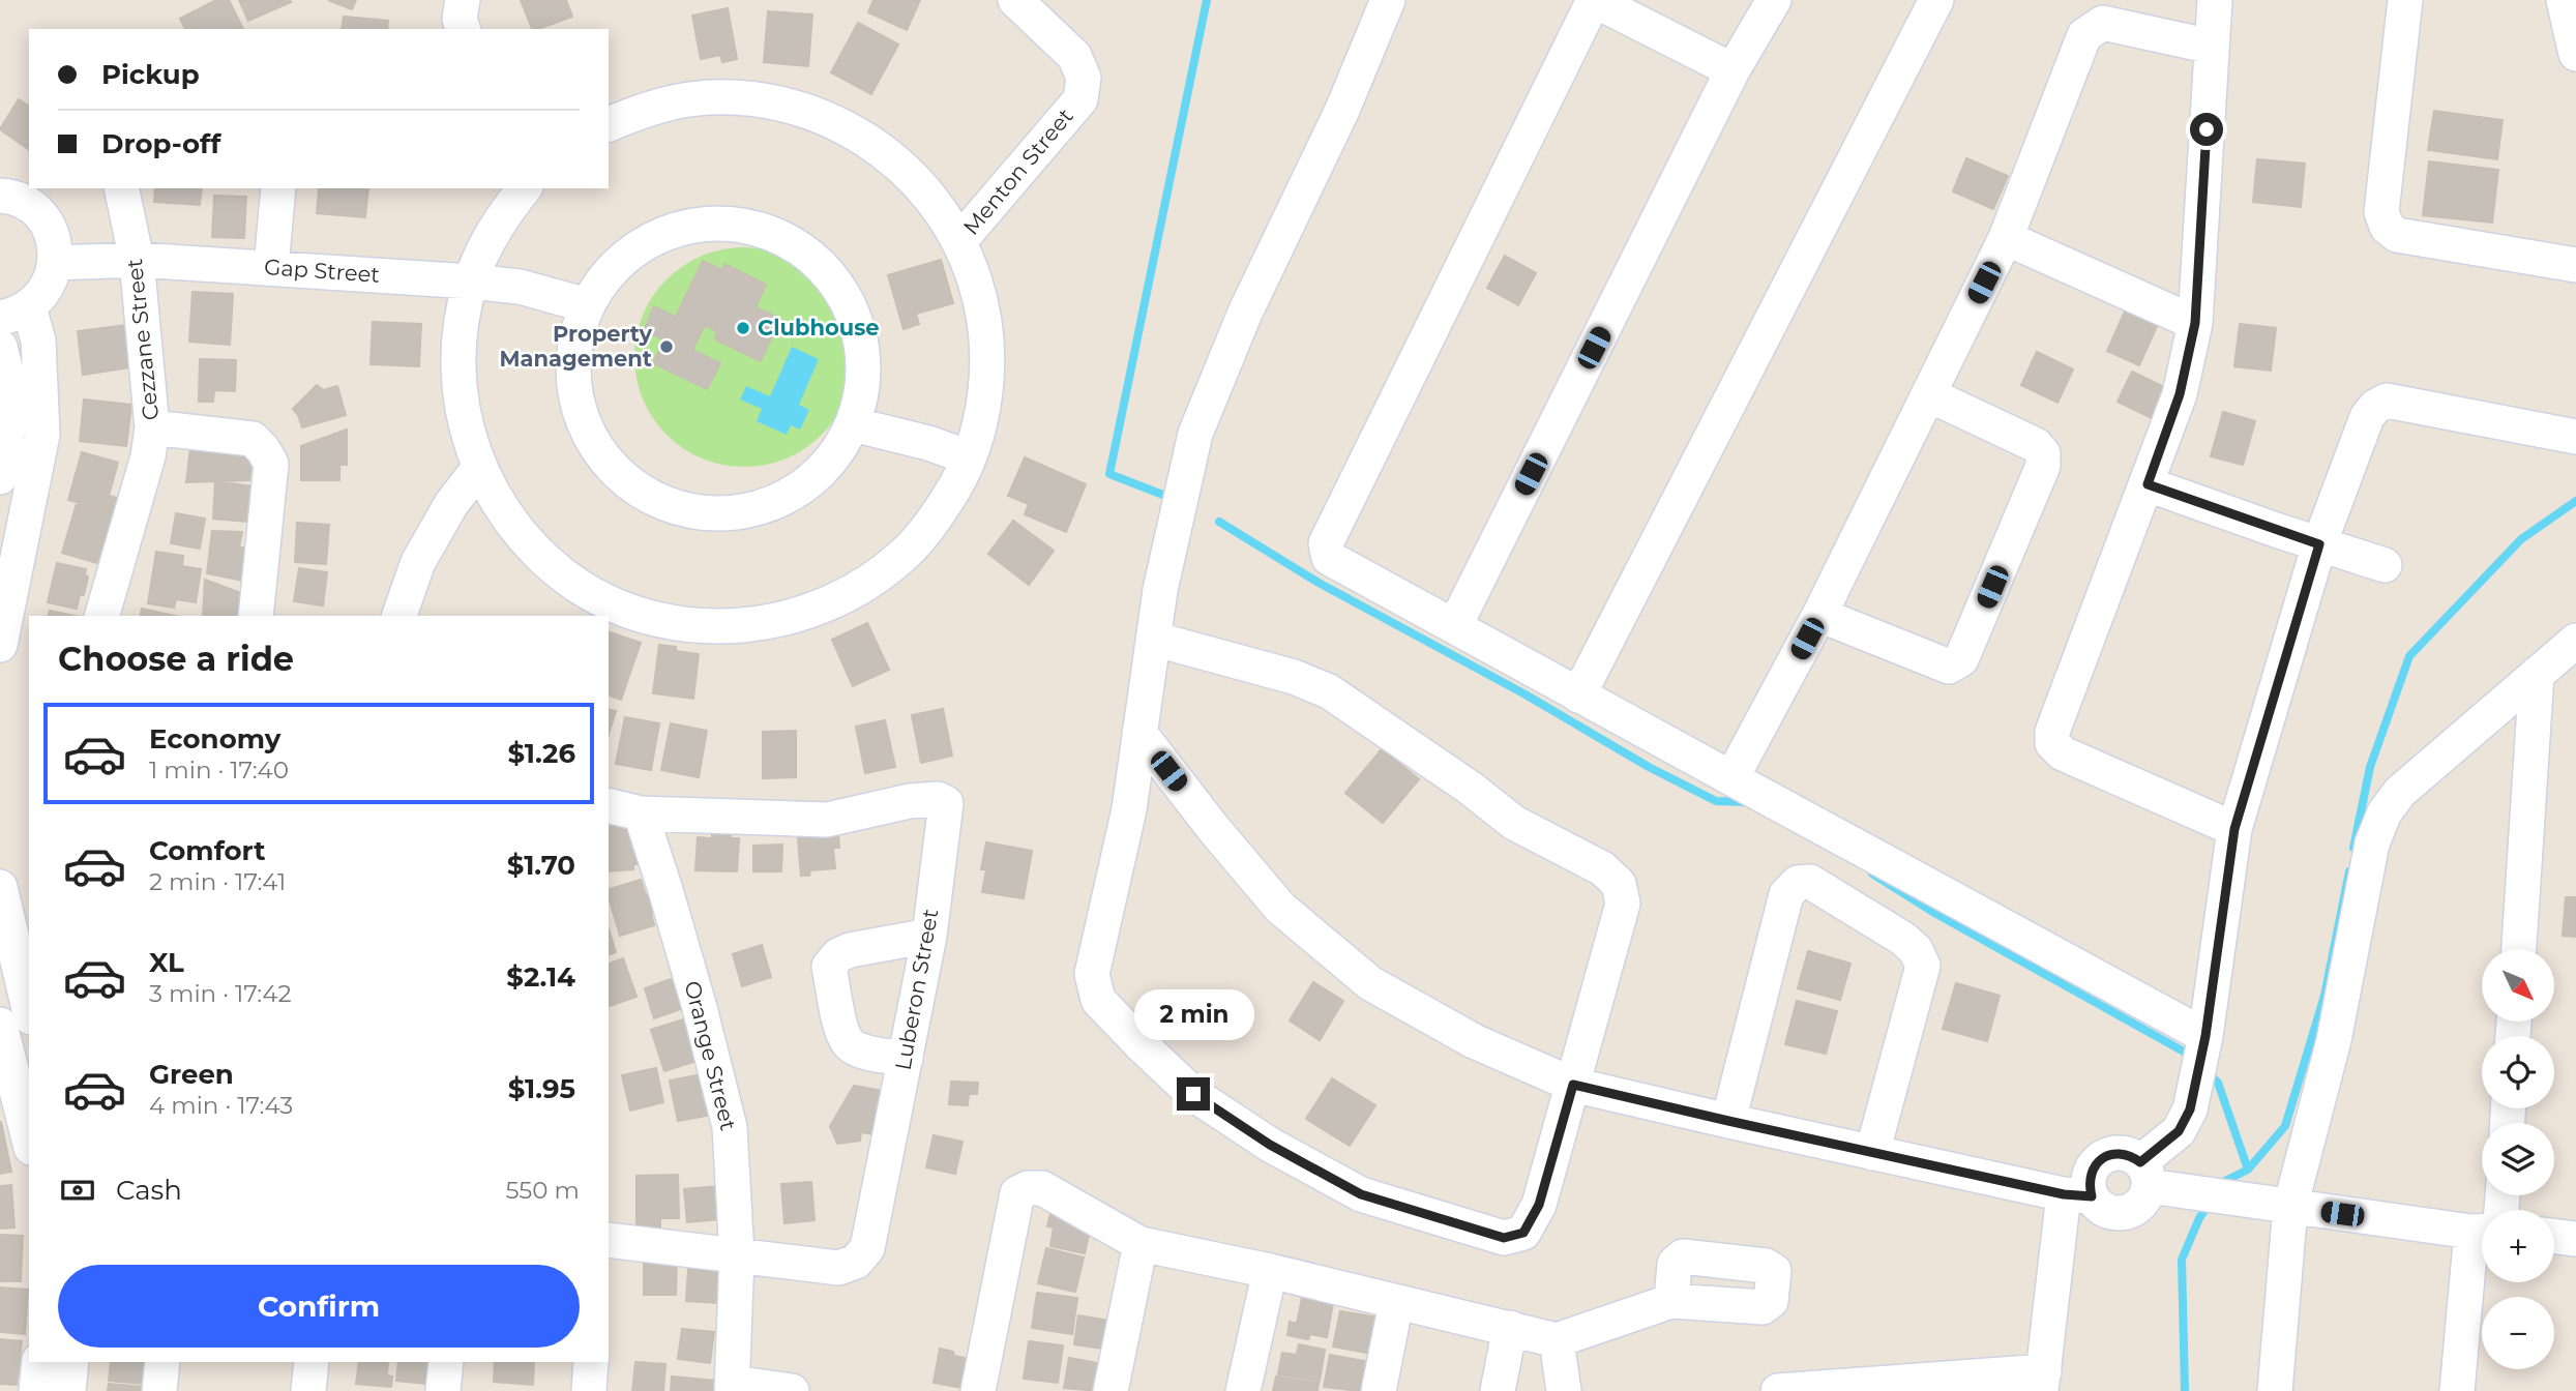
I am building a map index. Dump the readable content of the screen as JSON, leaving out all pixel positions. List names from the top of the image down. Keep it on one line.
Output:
{"streets":{"street":["Menton Street","Gap Street","Cezzane Street","Luberon Street","Orange Street"]},"crossings":[["Gap Street","Cezzane Street"],["Luberon Street","Orange Street"]],"places":["Clubhouse","Property Management"],"north":"bottom right","page":{"banner":["Pickup","Drop-off"],"heading":"Choose a ride","list":[{"name":"Economy","note":"1 min · 17:40","value":"$1.26"},{"name":"Comfort","note":"2 min · 17:41","value":"$1.70"},{"name":"XL","note":"3 min · 17:42","value":"$2.14"},{"name":"Green","note":"4 min · 17:43","value":"$1.95"}],"map_buttons":["+","−"],"bubble":"2 min","pay":["Cash","550 m"],"buttons":"Confirm"}}
